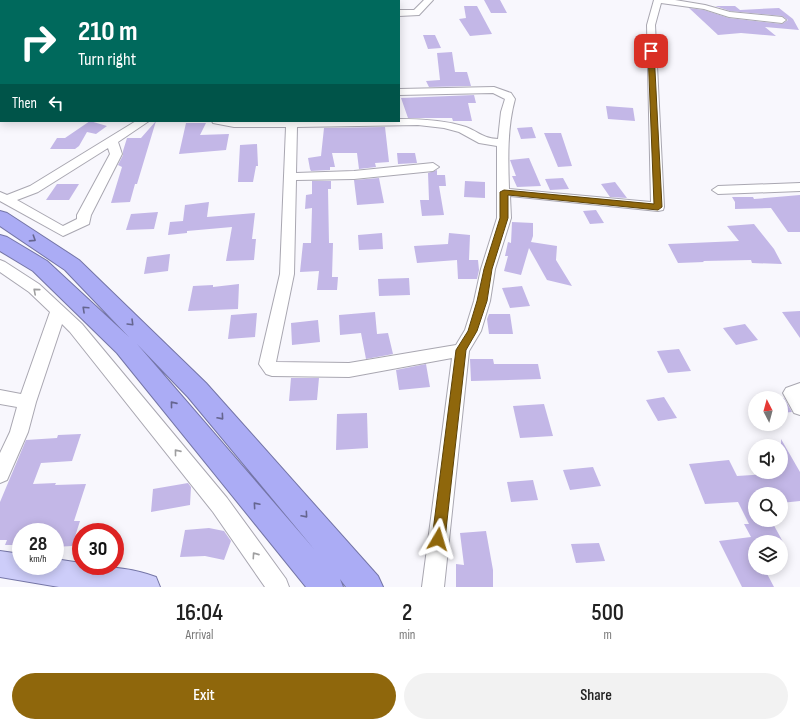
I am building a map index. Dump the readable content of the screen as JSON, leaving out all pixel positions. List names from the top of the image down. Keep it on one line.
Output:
{"north":"top","page":{"turn":["210 m","Turn right"],"then":"Then","speed":"28 km/h","limit":"30","eta":["16:04","Arrival","2","min","500","m"],"buttons":["Exit","Share"]}}
